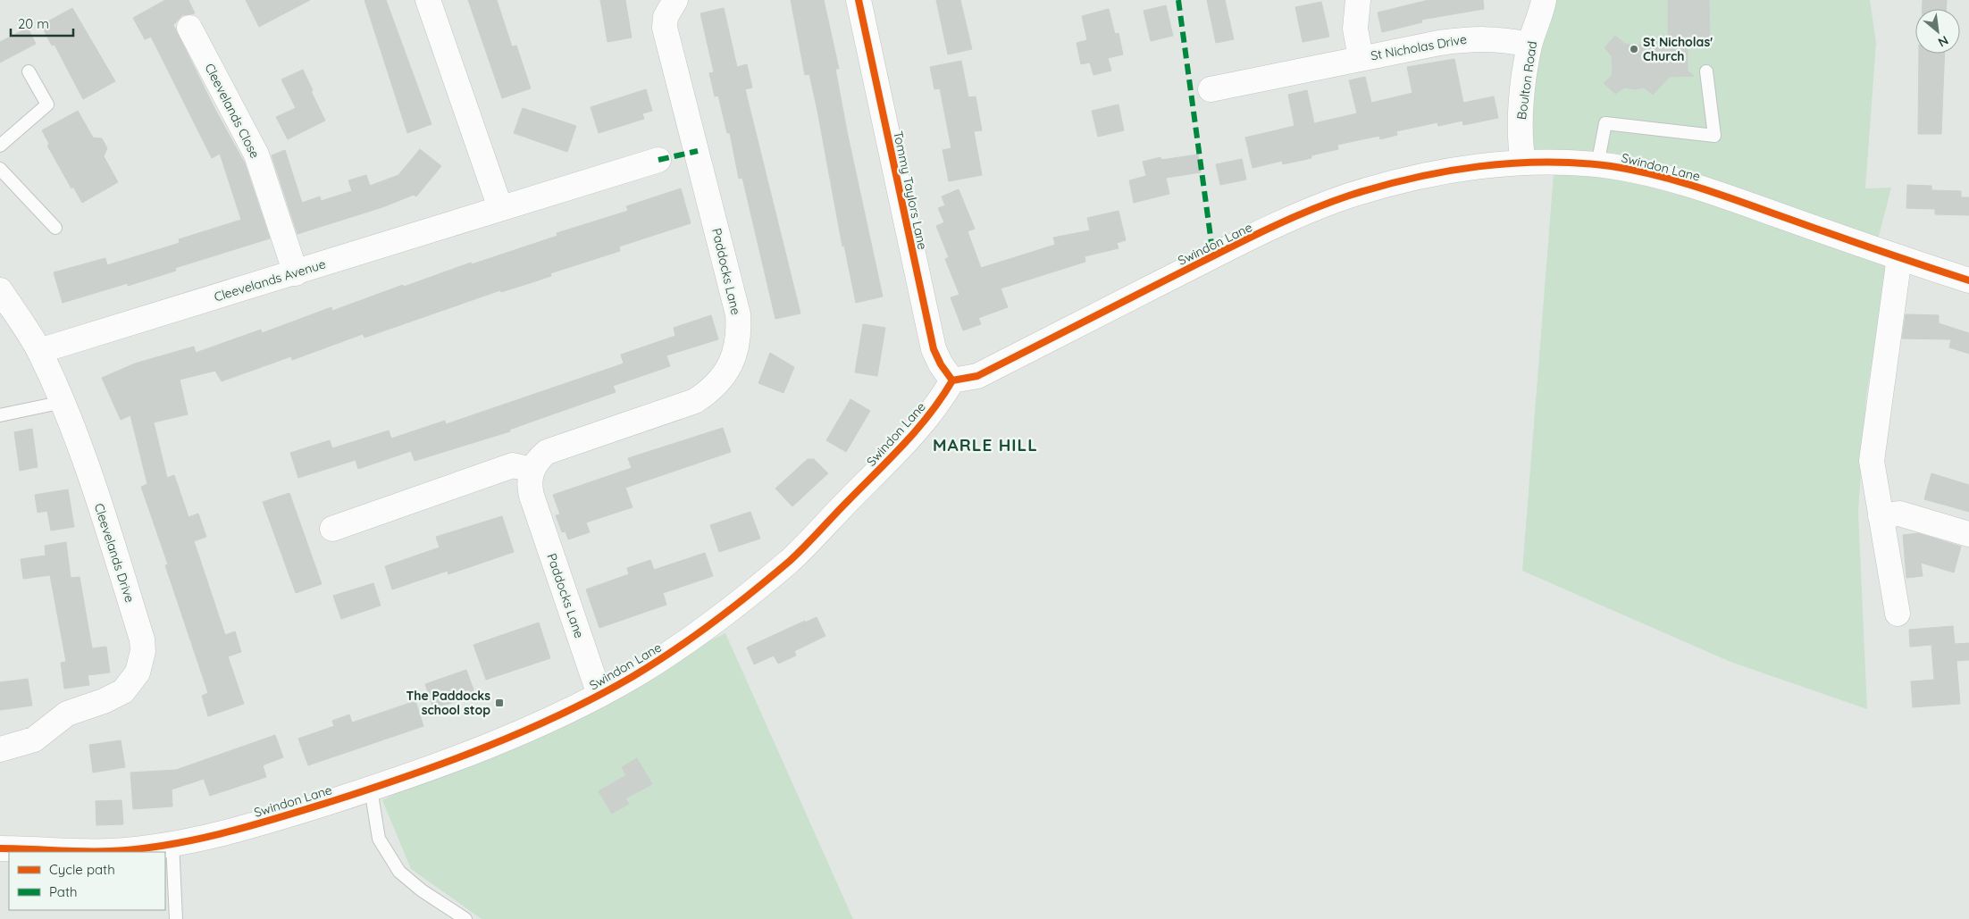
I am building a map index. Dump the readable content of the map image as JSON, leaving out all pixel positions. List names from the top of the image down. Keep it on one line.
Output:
{"streets":{"street":["St Nicholas Drive","Boulton Road","Cleevelands Close","Swindon Lane","Tommy Taylors Lane","Paddocks Lane","Cleevelands Avenue","Cleevelands Drive"]},"crossings":[["St Nicholas Drive","Boulton Road"],["Boulton Road","Swindon Lane"],["Cleevelands Close","Cleevelands Avenue"],["Swindon Lane","Tommy Taylors Lane"],["Swindon Lane","Paddocks Lane"],["Cleevelands Avenue","Cleevelands Drive"]],"districts":["MARLE HILL"],"places":{"other":["St Nicholas' Church"],"transit":["The Paddocks school stop"]},"legend":["Cycle path","Path"],"scale_bar":"20 m","north":"bottom right"}
